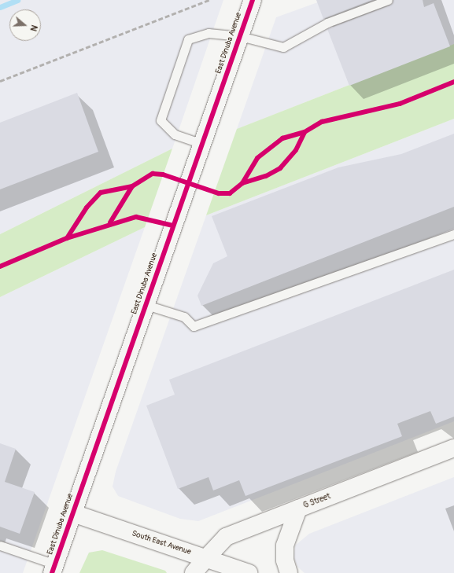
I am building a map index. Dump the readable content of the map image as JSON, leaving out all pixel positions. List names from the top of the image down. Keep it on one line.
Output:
{"streets":{"street":["East Dinuba Avenue","G Street","South East Avenue"]},"crossings":[["East Dinuba Avenue","South East Avenue"],["G Street","South East Avenue"]],"north":"right"}
